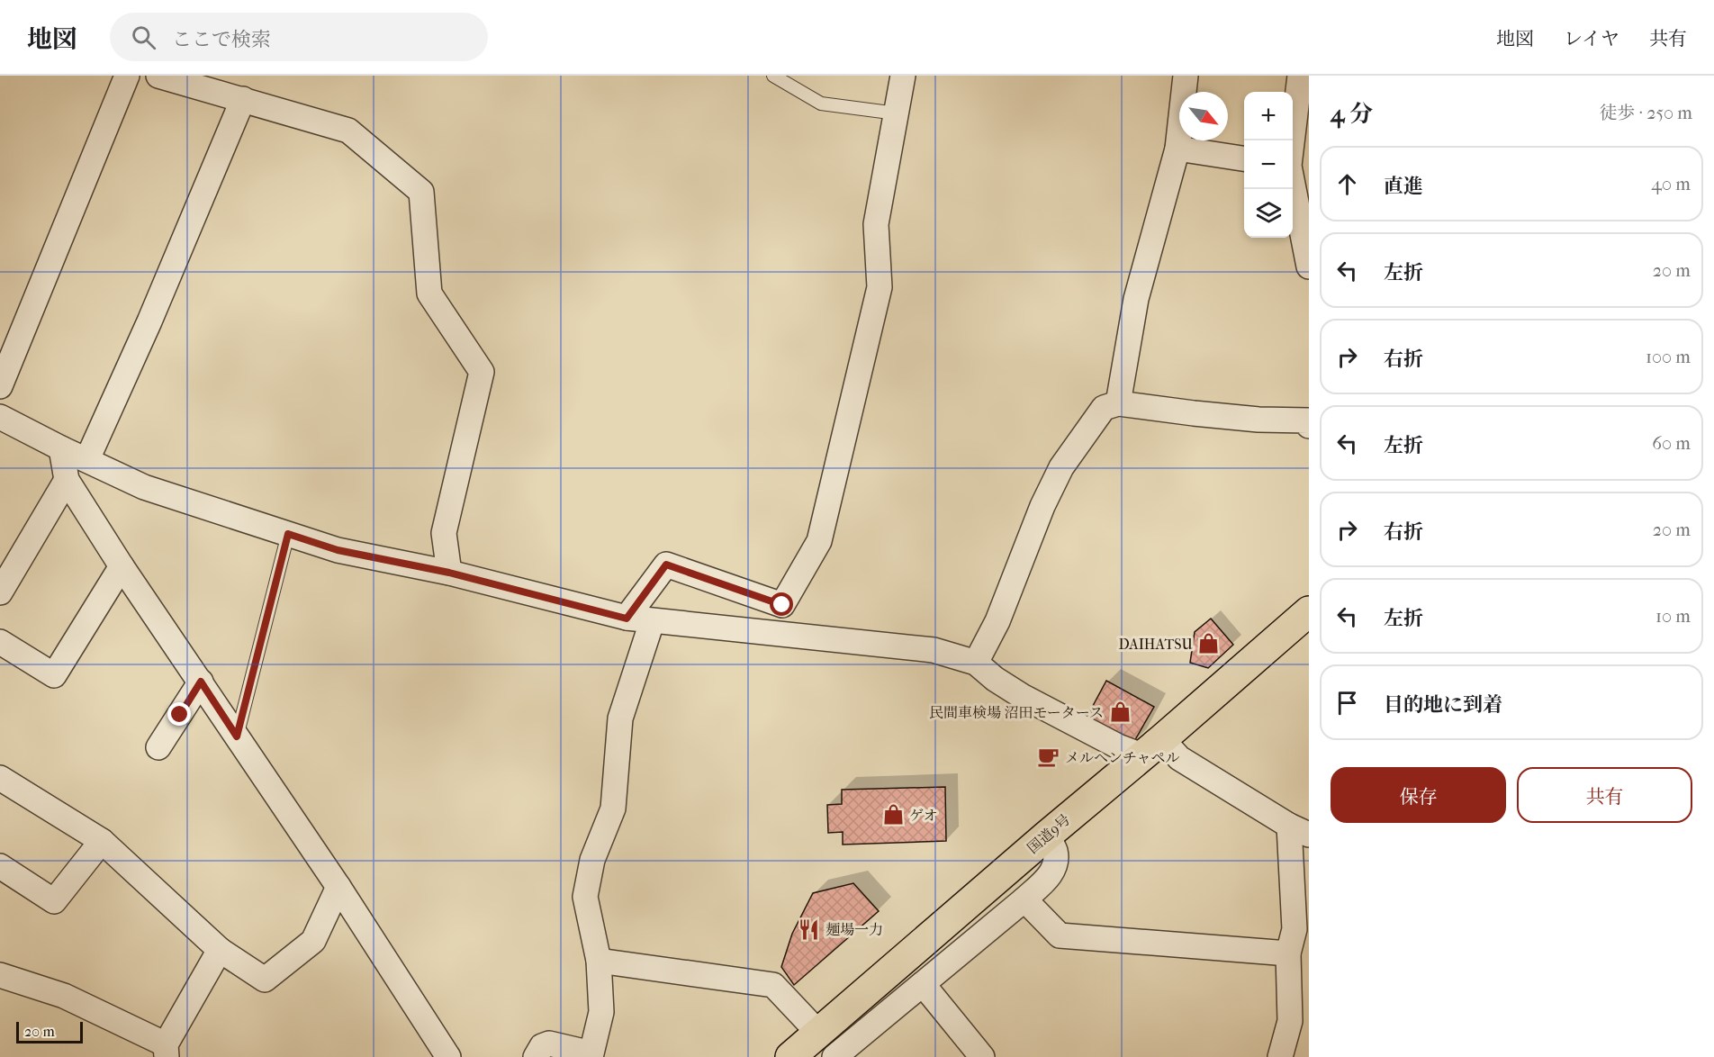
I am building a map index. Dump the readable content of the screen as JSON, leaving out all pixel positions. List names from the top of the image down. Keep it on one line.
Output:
{"streets":{"highway":["国道9号"]},"places":{"shop":["DAIHATSU","民間車検場 沼田モータース","ゲオ"],"cafe":["メルヘンチャペル"],"restaurant":["麺場一力"]},"scale_bar":"20 m","north":"bottom right","page":{"header":"地図","search":"ここで検索","nav":["地図","レイヤ","共有"],"heading":["4 分","徒歩 · 250 m"],"map_buttons":["+","−"],"list":[["直進","40 m"],["左折","20 m"],["右折","100 m"],["左折","60 m"],["右折","20 m"],["左折","10 m"],"目的地に到着"],"buttons":["保存","共有"],"scale":"20 m"}}
